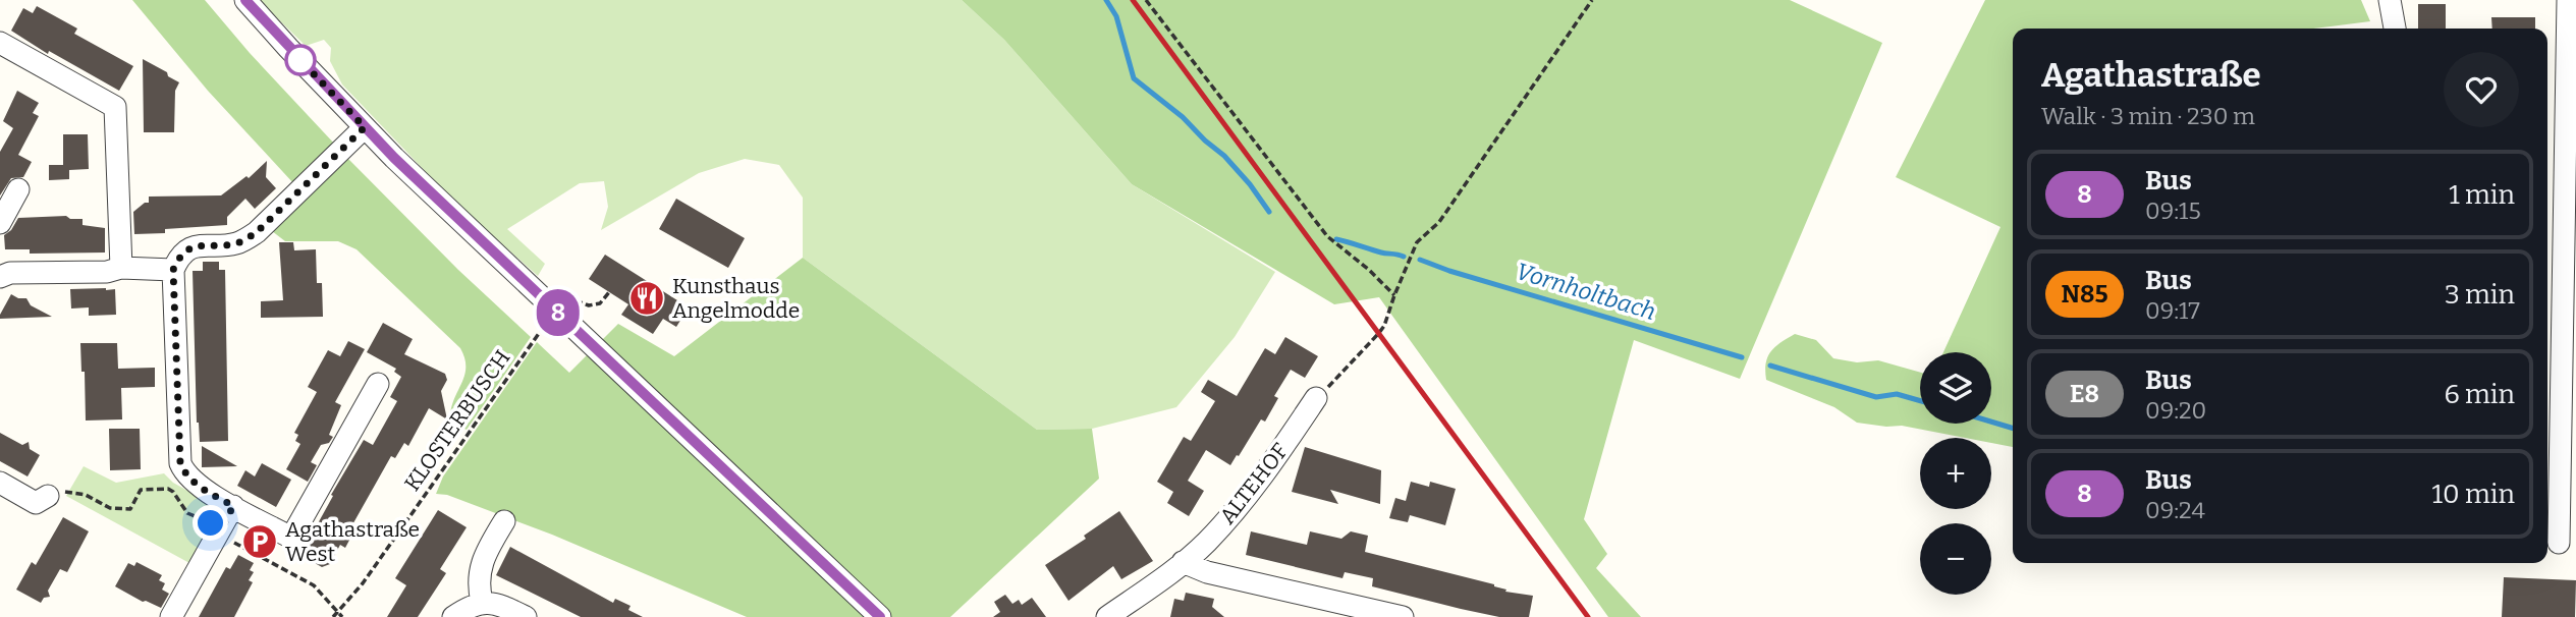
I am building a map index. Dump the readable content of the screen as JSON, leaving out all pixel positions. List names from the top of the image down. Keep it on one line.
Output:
{"streets":{"street":["ALTEHOF"],"path":["KLOSTERBUSCH"]},"water":["Vornholtbach"],"places":{"restaurant":["Kunsthaus Angelmodde"],"parking":["Agathastraße West"]},"lines":["bus line 8"],"page":{"on_map":"8","heading":["Agathastraße","Walk · 3 min · 230 m"],"list":[{"mark":"8","name":"Bus","note":"09:15","value":"1 min"},{"mark":"N85","name":"Bus","note":"09:17","value":"3 min"},{"mark":"E8","name":"Bus","note":"09:20","value":"6 min"},{"mark":"8","name":"Bus","note":"09:24","value":"10 min"}],"map_buttons":["+","−"]}}
